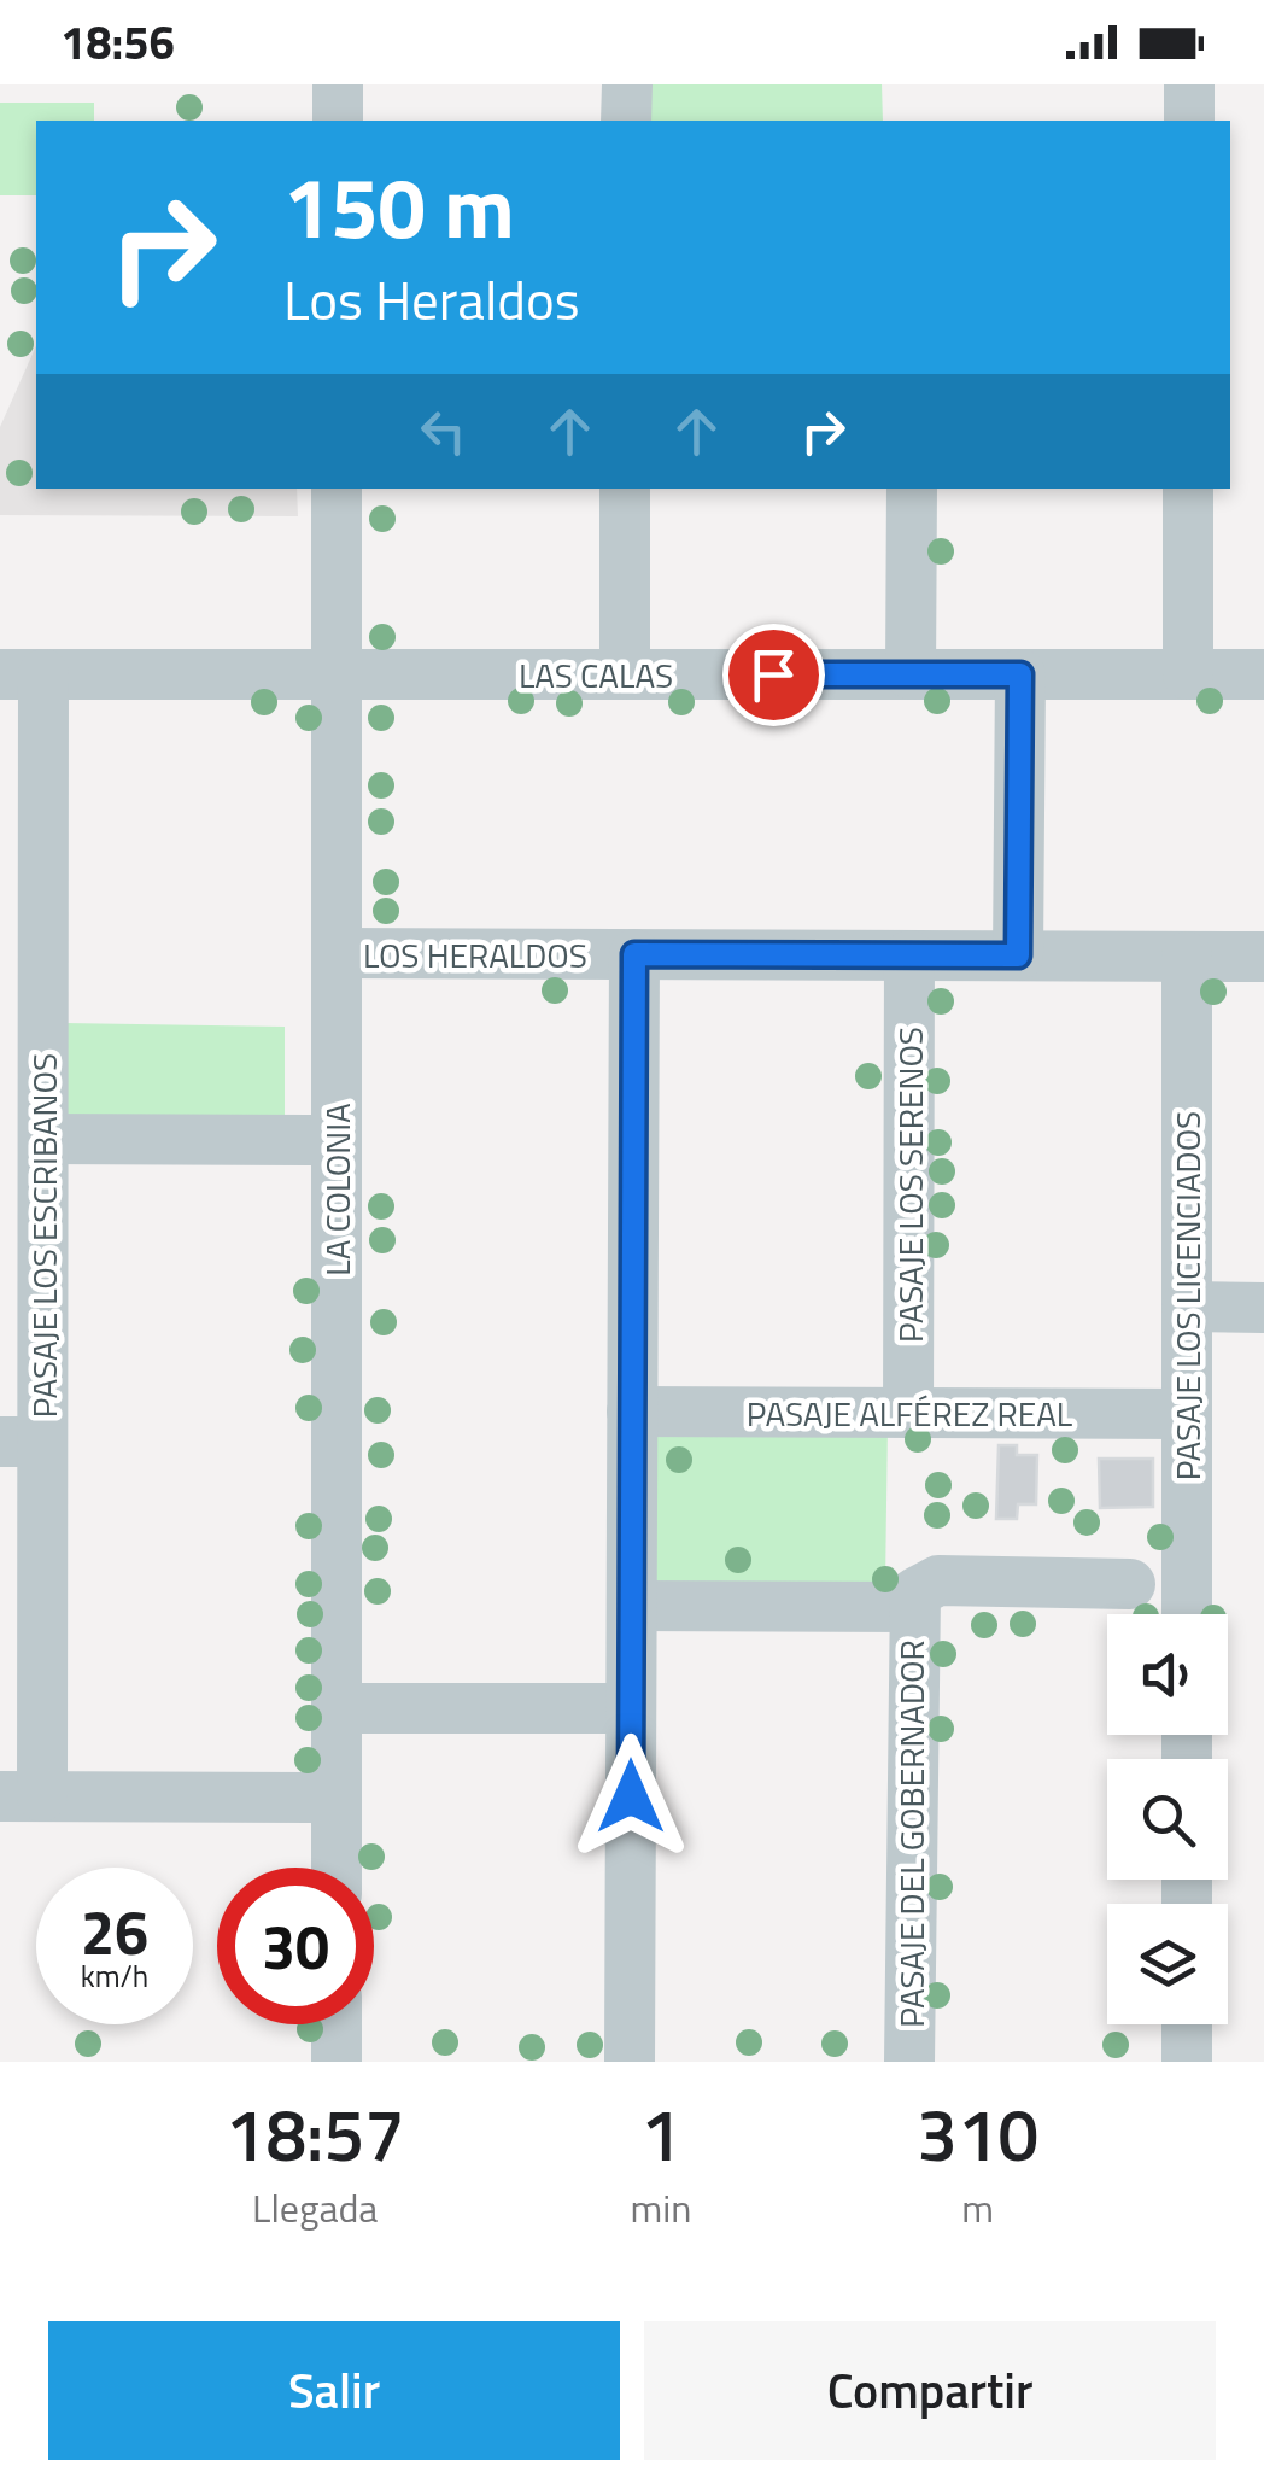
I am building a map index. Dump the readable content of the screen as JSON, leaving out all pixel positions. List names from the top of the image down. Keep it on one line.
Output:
{"streets":{"street":["LAS CALAS","LOS HERALDOS","PASAJE LOS SERENOS","LA COLONIA","PASAJE LOS ESCRIBANOS","PASAJE LOS LICENCIADOS","PASAJE ALFÉREZ REAL","PASAJE DEL GOBERNADOR"]},"crossings":[["LAS CALAS","LA COLONIA"],["LAS CALAS","PASAJE LOS ESCRIBANOS"],["LOS HERALDOS","PASAJE LOS SERENOS"],["LOS HERALDOS","LA COLONIA"],["LOS HERALDOS","PASAJE LOS LICENCIADOS"],["PASAJE LOS SERENOS","PASAJE ALFÉREZ REAL"],["PASAJE LOS LICENCIADOS","PASAJE ALFÉREZ REAL"]],"page":{"status":"18:56","turn":["150 m","Los Heraldos"],"speed":"26 km/h","limit":"30","eta":["18:57","Llegada","1","min","310","m"],"buttons":["Salir","Compartir"]}}
